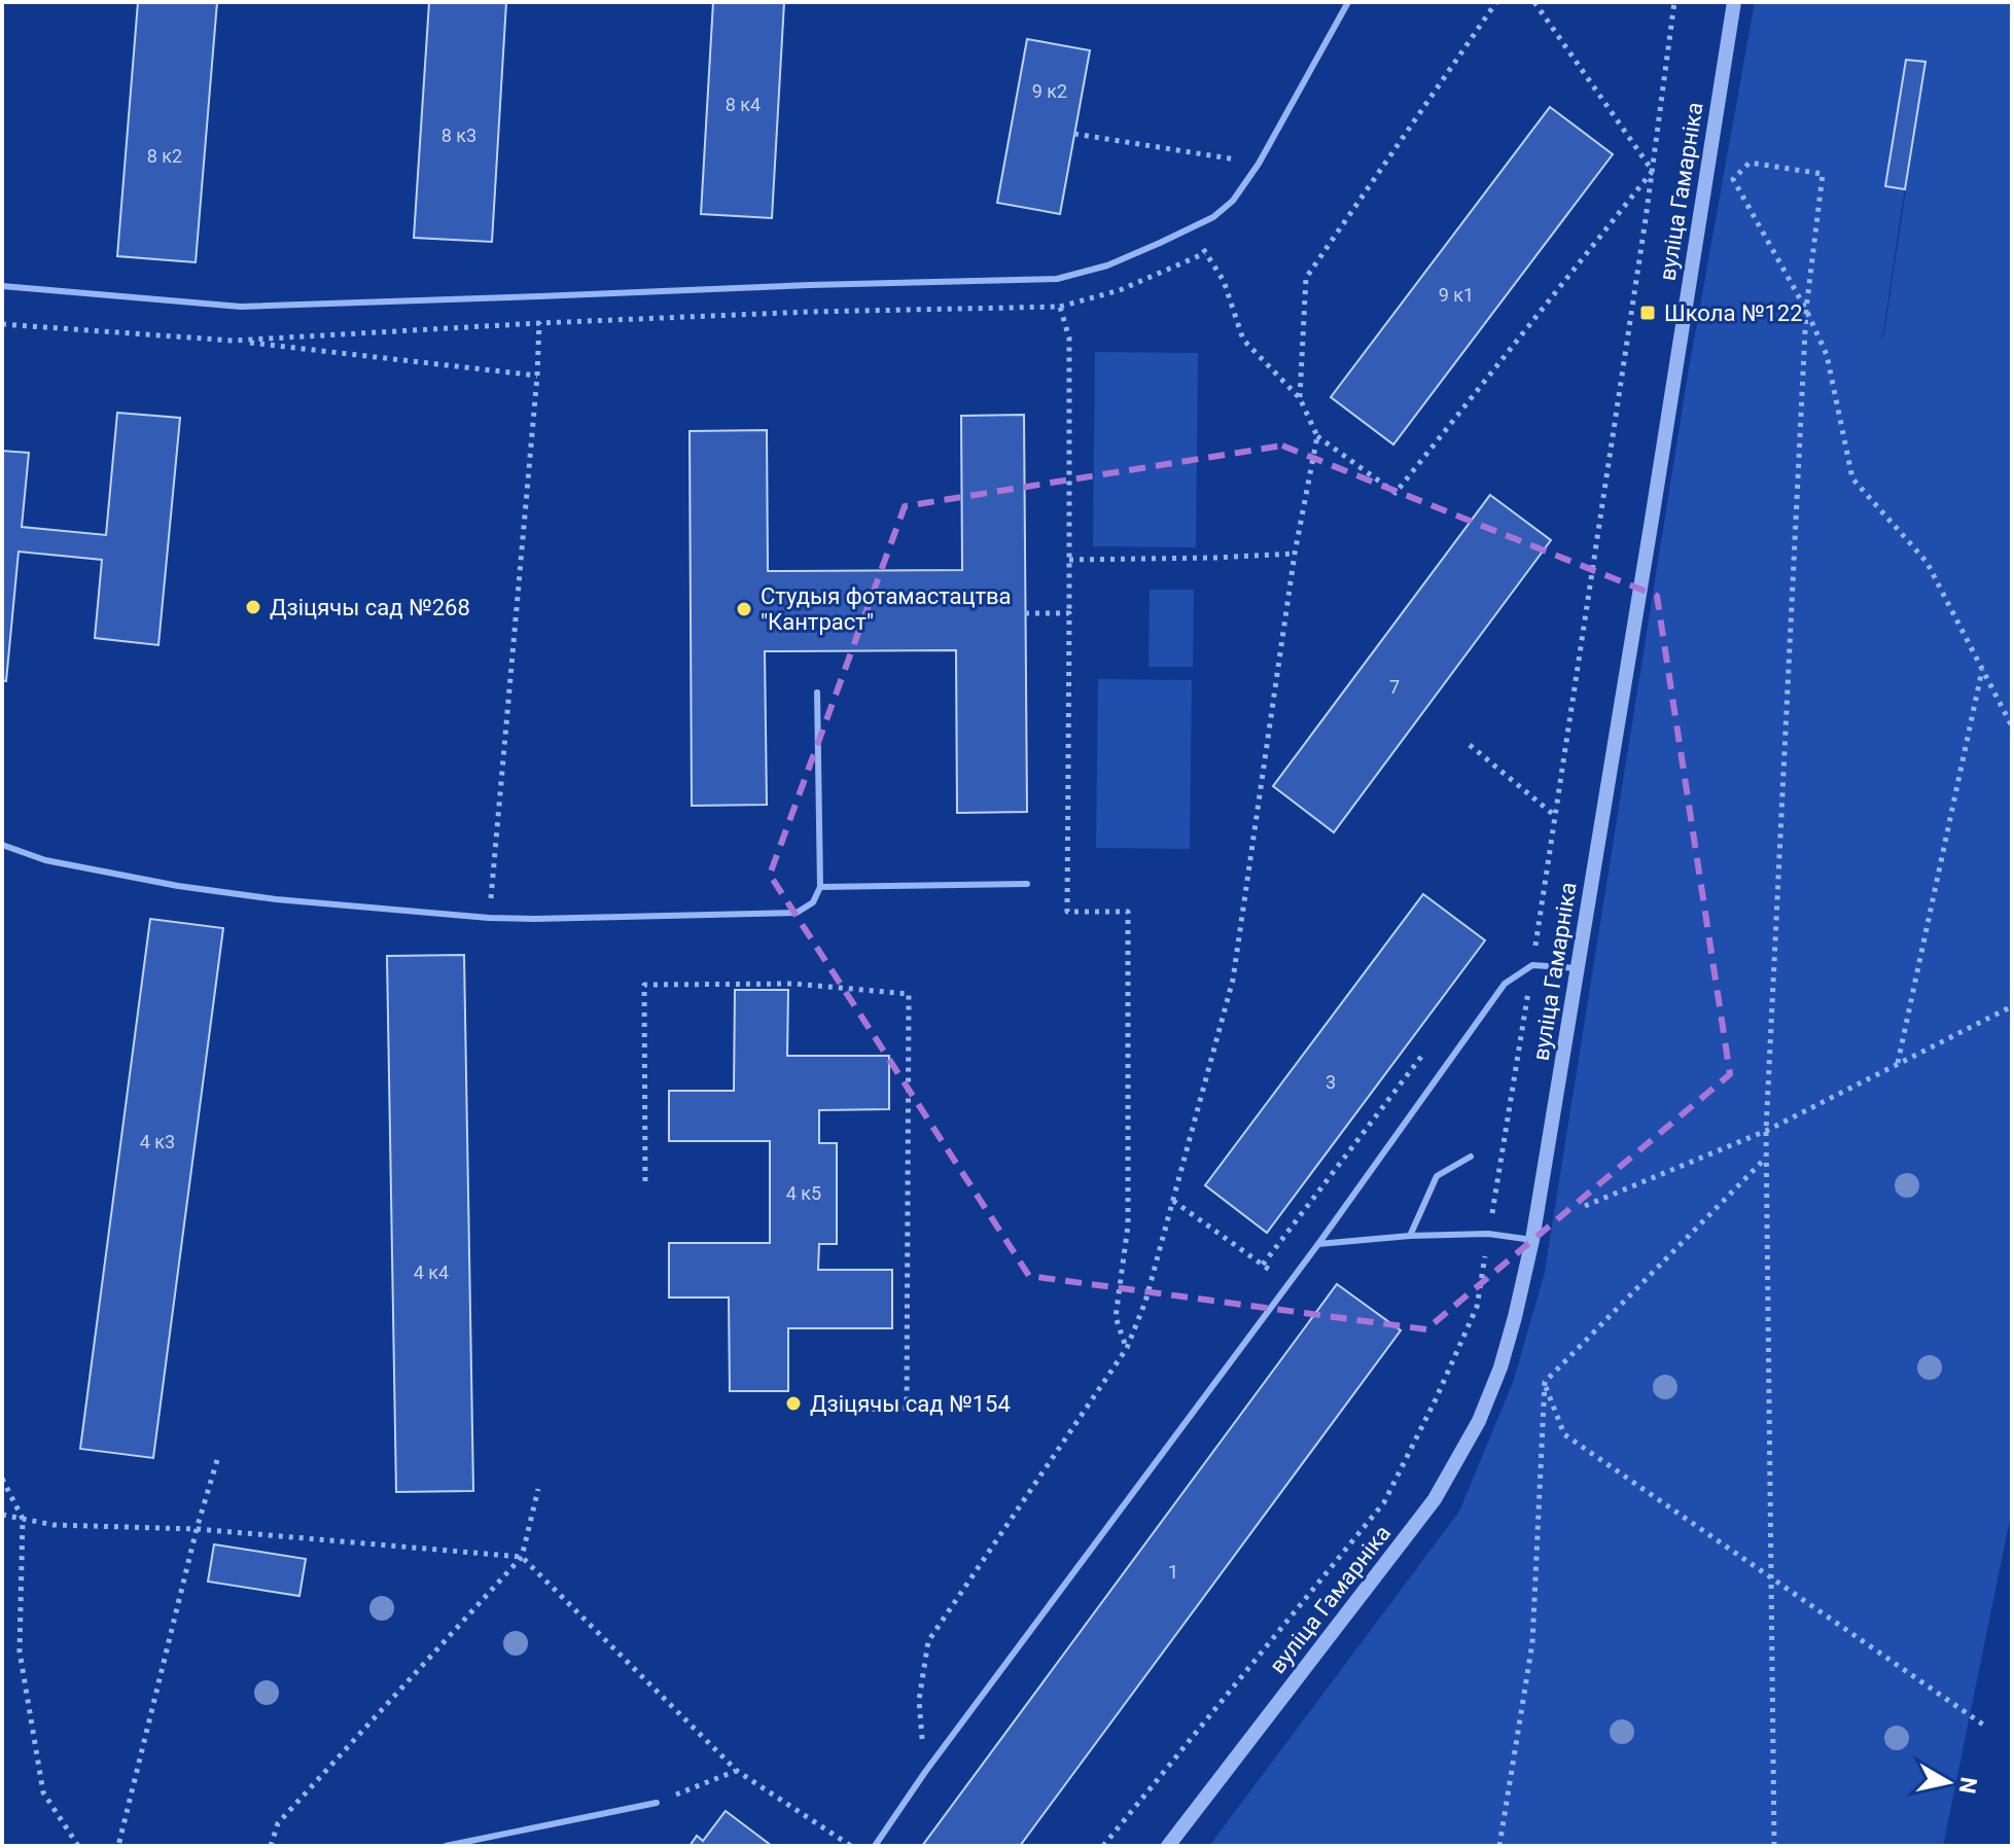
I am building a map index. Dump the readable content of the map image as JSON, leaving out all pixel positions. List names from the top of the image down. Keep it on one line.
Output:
{"streets":{"street":["вуліца Гамарніка"]},"places":{"transit":["Школа №122"],"other":["Дзіцячы сад №268","Студыя фотамастацтва \"Кантраст\"","Дзіцячы сад №154"]},"house_numbers":["9 к2","8 к4","8 к3","8 к2","9 к1","7","3","4 к3","4 к5","4 к4","1"],"north":"right"}
